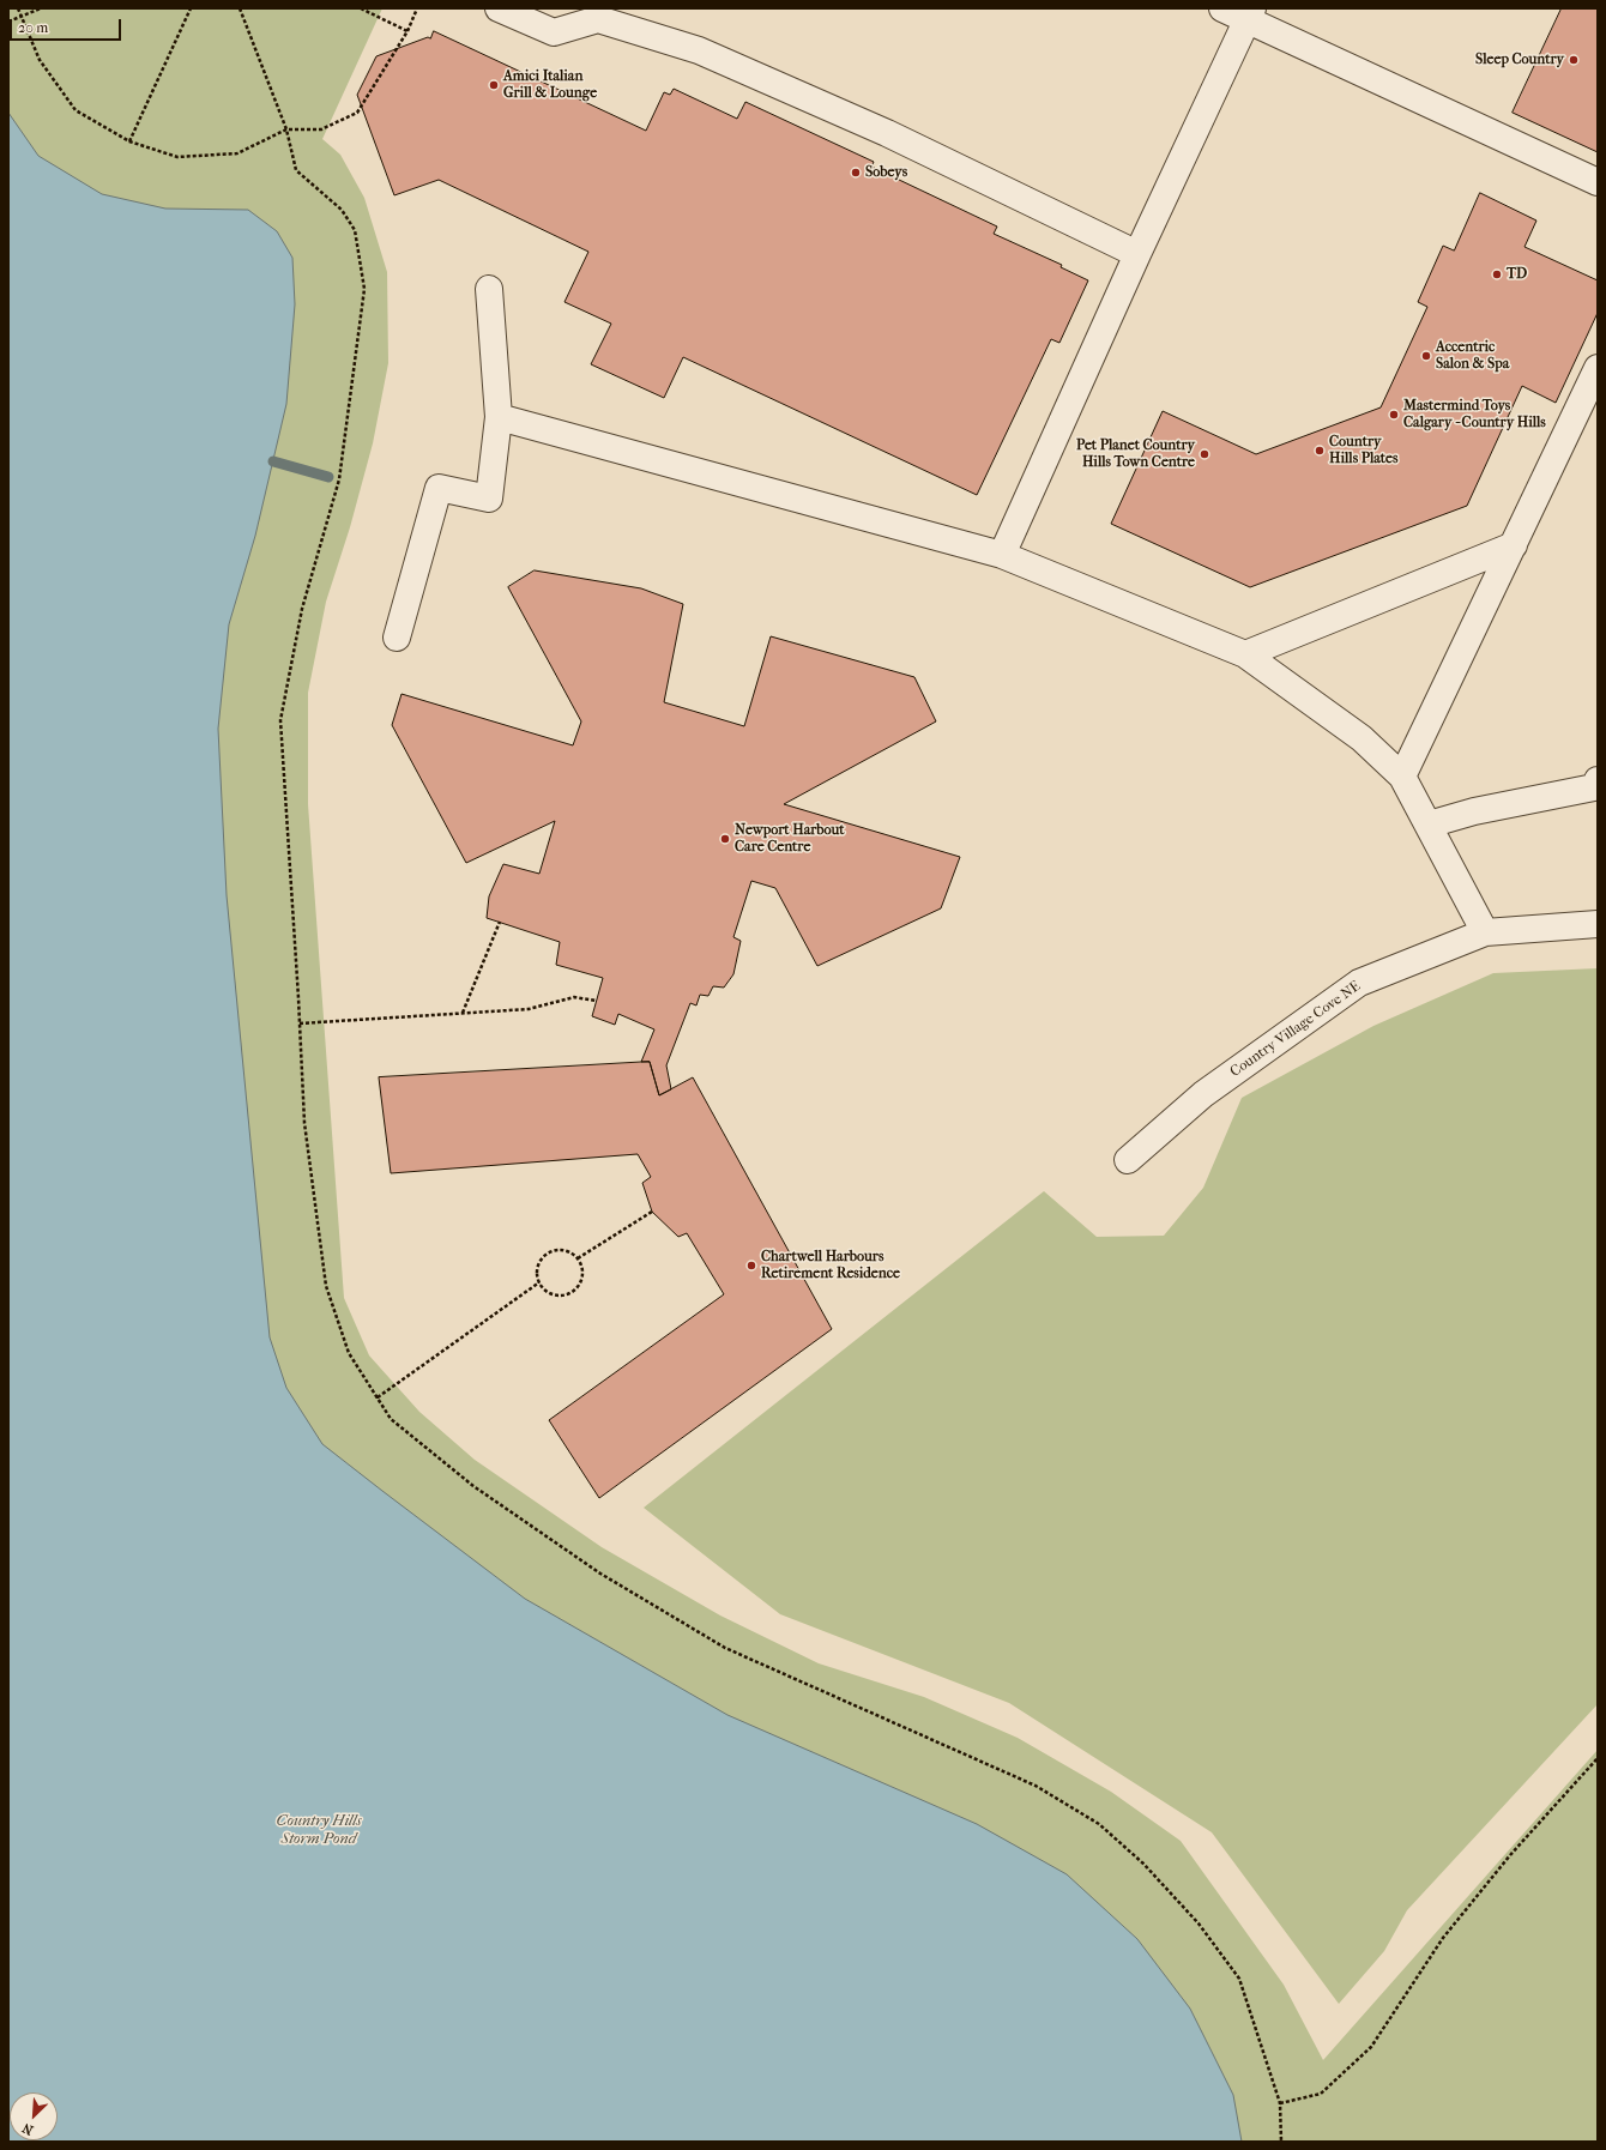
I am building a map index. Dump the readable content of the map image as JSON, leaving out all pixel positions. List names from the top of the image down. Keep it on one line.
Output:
{"streets":{"street":["Country Village Cove NE"]},"water":["Country Hills Storm Pond"],"places":["Sleep Country","Amici Italian Grill & Lounge","Sobeys","TD","Accentric Salon & Spa","Mastermind Toys Calgary - Country Hills","Country Hills Plates","Pet Planet Country Hills Town Centre","Newport Harbout Care Centre","Chartwell Harbours Retirement Residence"],"scale_bar":"20 m","north":"bottom left"}
